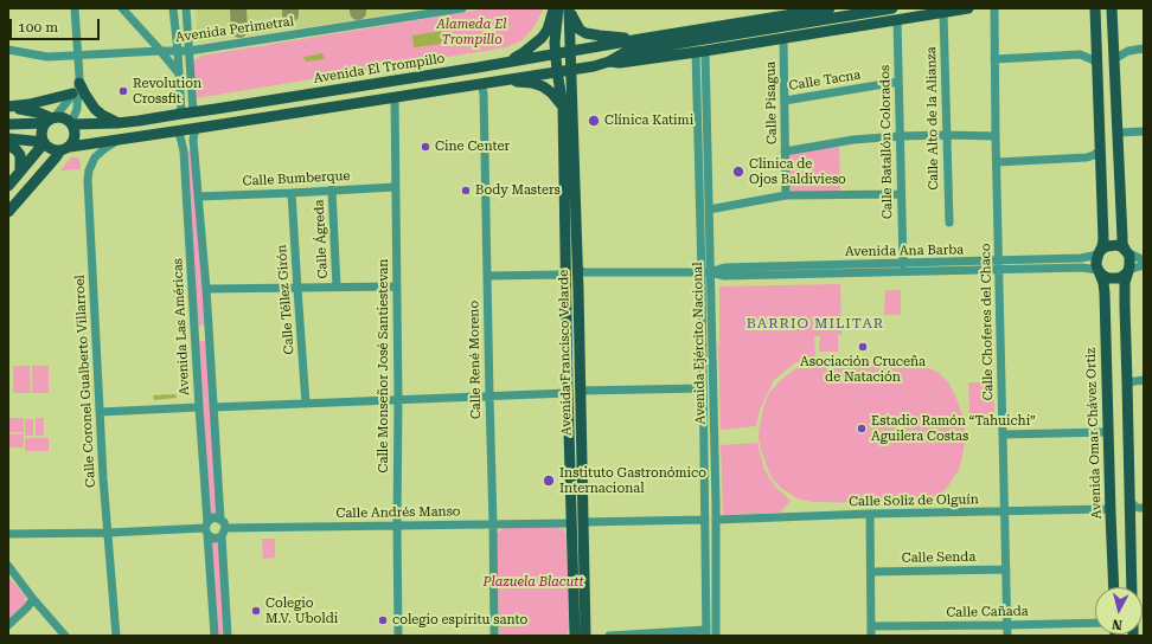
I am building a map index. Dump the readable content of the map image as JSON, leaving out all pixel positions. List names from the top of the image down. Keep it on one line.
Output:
{"streets":{"main road":["Avenida El Trompillo","Avenida Francisco Velarde","Avenida Omar Chávez Ortiz"],"street":["Avenida Perimetral","Calle Tacna","Calle Pisagua","Calle Alto de la Alianza","Calle Batallón Colorados","Calle Bumberque","Calle Ágreda","Avenida Ana Barba","Calle Téllez Girón","Calle Choferes del Chaco","Avenida Las Américas","Avenida Ejército Nacional","Calle René Moreno","Calle Monseñor José Santiestevan","Calle Coronel Gualberto Villarroel","Calle Soliz de Olguín","Calle Andrés Manso","Calle Senda","Calle Cañada"]},"crossings":[["Avenida El Trompillo","Avenida Francisco Velarde"],["Calle Tacna","Calle Pisagua"],["Calle Tacna","Calle Batallón Colorados"],["Calle Batallón Colorados","Avenida Ana Barba"],["Calle Bumberque","Calle Ágreda"],["Calle Bumberque","Calle Téllez Girón"],["Calle Bumberque","Avenida Las Américas"],["Calle Bumberque","Calle Monseñor José Santiestevan"],["Avenida Ana Barba","Calle Choferes del Chaco"],["Avenida Ana Barba","Avenida Ejército Nacional"],["Avenida Ana Barba","Avenida Francisco Velarde"],["Avenida Ana Barba","Avenida Omar Chávez Ortiz"],["Calle Choferes del Chaco","Calle Soliz de Olguín"],["Calle Choferes del Chaco","Calle Senda"],["Calle Choferes del Chaco","Calle Cañada"],["Avenida Las Américas","Calle Andrés Manso"],["Avenida Ejército Nacional","Calle Soliz de Olguín"],["Avenida Francisco Velarde","Calle Andrés Manso"],["Calle René Moreno","Calle Andrés Manso"],["Calle Monseñor José Santiestevan","Calle Andrés Manso"],["Avenida Omar Chávez Ortiz","Calle Soliz de Olguín"]],"districts":["BARRIO MILITAR"],"parks":["Alameda El Trompillo","Plazuela Blacutt"],"places":["Revolution Crossfit","Clínica Katimi","Cine Center","Clinica de Ojos Baldivieso","Body Masters","Asociación Cruceña de Natación","Estadio Ramón “Tahuichi” Aguilera Costas","Instituto Gastronómico Internacional","Colegio M.V. Uboldi","colegio espíritu santo"],"scale_bar":"100 m","north":"bottom"}
